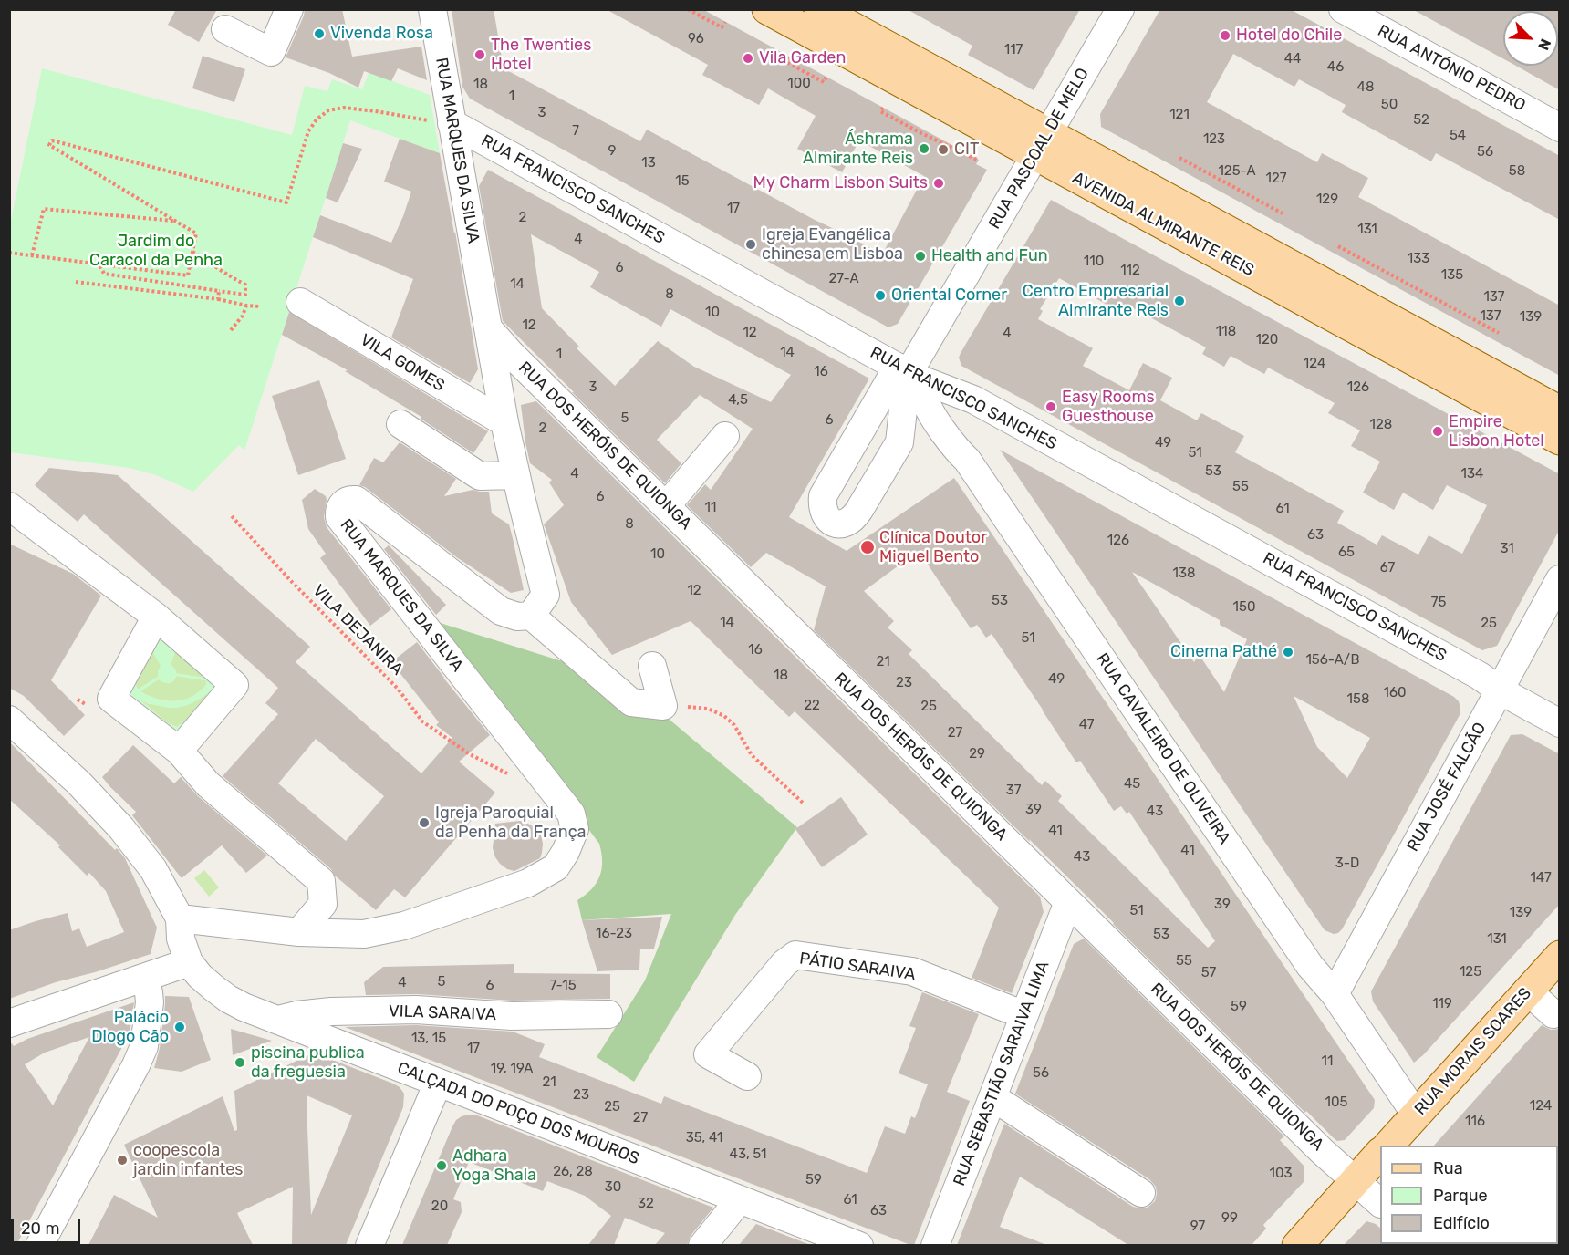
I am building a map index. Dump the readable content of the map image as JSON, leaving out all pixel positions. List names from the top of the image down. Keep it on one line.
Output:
{"streets":{"main road":["AVENIDA ALMIRANTE REIS","RUA MORAIS SOARES"],"street":["RUA ANTÓNIO PEDRO","RUA PASCOAL DE MELO","RUA MARQUES DA SILVA","RUA FRANCISCO SANCHES","VILA GOMES","RUA DOS HERÓIS DE QUIONGA","RUA CAVALEIRO DE OLIVEIRA","RUA JOSÉ FALCÃO","PÁTIO SARAIVA","VILA SARAIVA","RUA SEBASTIÃO SARAIVA LIMA","CALÇADA DO POÇO DOS MOUROS"],"path":["VILA DEJANIRA"]},"crossings":[["RUA PASCOAL DE MELO","RUA FRANCISCO SANCHES"],["RUA PASCOAL DE MELO","AVENIDA ALMIRANTE REIS"],["RUA PASCOAL DE MELO","RUA CAVALEIRO DE OLIVEIRA"],["RUA MARQUES DA SILVA","RUA FRANCISCO SANCHES"],["RUA MARQUES DA SILVA","VILA GOMES"],["RUA MARQUES DA SILVA","RUA DOS HERÓIS DE QUIONGA"],["RUA FRANCISCO SANCHES","RUA CAVALEIRO DE OLIVEIRA"],["RUA FRANCISCO SANCHES","RUA JOSÉ FALCÃO"],["RUA DOS HERÓIS DE QUIONGA","RUA SEBASTIÃO SARAIVA LIMA"],["RUA CAVALEIRO DE OLIVEIRA","RUA JOSÉ FALCÃO"],["RUA CAVALEIRO DE OLIVEIRA","RUA MORAIS SOARES"],["PÁTIO SARAIVA","RUA SEBASTIÃO SARAIVA LIMA"],["VILA SARAIVA","CALÇADA DO POÇO DOS MOUROS"]],"parks":["Jardim do Caracol da Penha"],"places":["Vivenda Rosa","Hotel do Chile","The Twenties Hotel","Vila Garden","Áshrama Almirante Reis","CIT","My Charm Lisbon Suits","Igreja Evangélica chinesa em Lisboa","Health and Fun","Oriental Corner","Centro Empresarial Almirante Reis","Easy Rooms Guesthouse","Empire Lisbon Hotel","Clínica Doutor Miguel Bento","Cinema Pathé","Igreja Paroquial da Penha da França","Palácio Diogo Cão","piscina publica da freguesia","coopescola jardin infantes","Adhara Yoga Shala"],"house_numbers":["96","117","44","46","100","18","48","1","50","3","121","52","7","54","123","9","56","13","125-A","58","127","15","129","17","2","131","4","133","110","6","112","135","27-A","14","8","137","10","137","139","12","118","12","4","120","14","1","124","16","3","126","4,5","5","6","128","2","49","51","53","4","134","55","6","11","61","8","63","126","31","65","10","67","138","12","53","75","150","14","25","51","16","156-A/B","21","18","49","23","160","158","22","25","47","27","29","45","37","39","43","41","41","43","3-D","147","39","51","139","16-23","53","131","55","125","57","5","4","6","7-15","119","59","13, 15","17","11","19, 19A","56","21","23","105","124","25","27","116","35, 41","43, 51","26, 28","103","59","30","61","32","20","63","99","97"],"legend":["Rua","Parque","Edifício"],"scale_bar":"20 m","north":"bottom right"}
